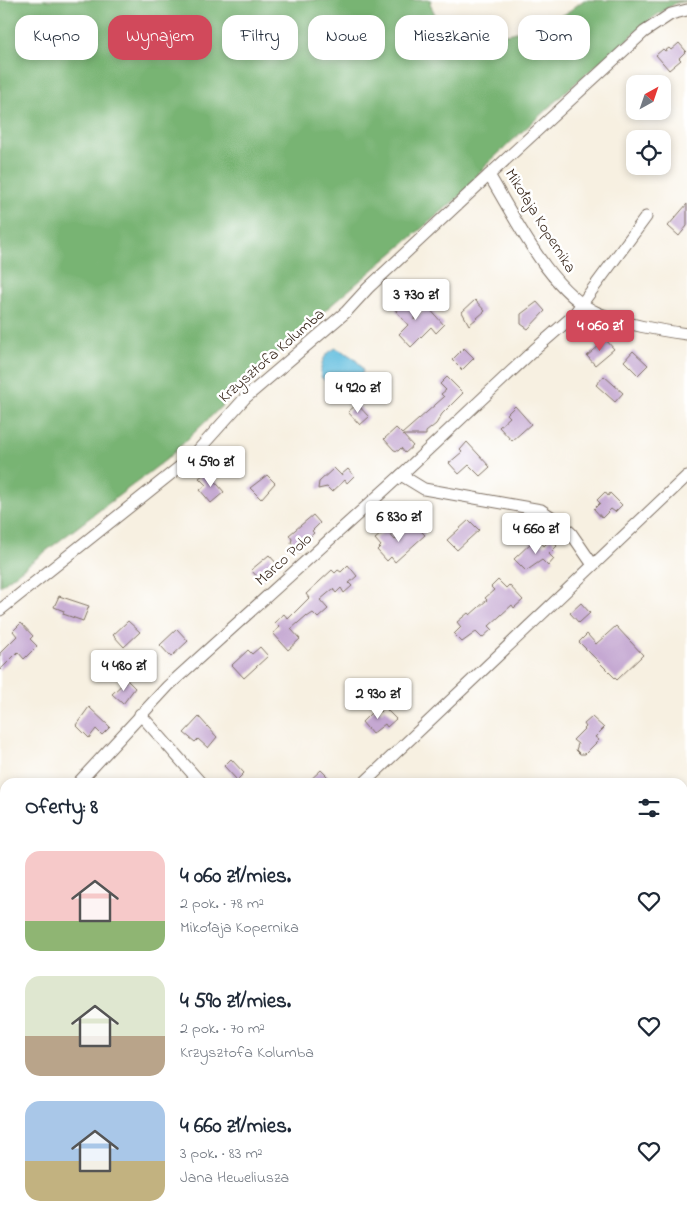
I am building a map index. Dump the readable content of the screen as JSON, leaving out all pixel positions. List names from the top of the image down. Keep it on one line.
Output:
{"streets":{"street":["Mikołaja Kopernika","Krzysztofa Kolumba","Marco Polo"]},"crossings":[["Mikołaja Kopernika","Krzysztofa Kolumba"],["Mikołaja Kopernika","Marco Polo"]],"north":"top right","page":{"chip":["Kupno","Wynajem","Filtry","Nowe","Mieszkanie","Dom"],"price":["3 730 zł","4 060 zł","4 920 zł","4 590 zł","6 830 zł","4 660 zł","4 480 zł","2 930 zł"],"heading":"Oferty: 8","list":[{"name":"4 060 zł/mies.","note":"2 pok. · 78 m² · Mikołaja Kopernika"},{"name":"4 590 zł/mies.","note":"2 pok. · 70 m² · Krzysztofa Kolumba"},{"name":"4 660 zł/mies.","note":"3 pok. · 83 m² · Jana Heweliusza"}]}}
